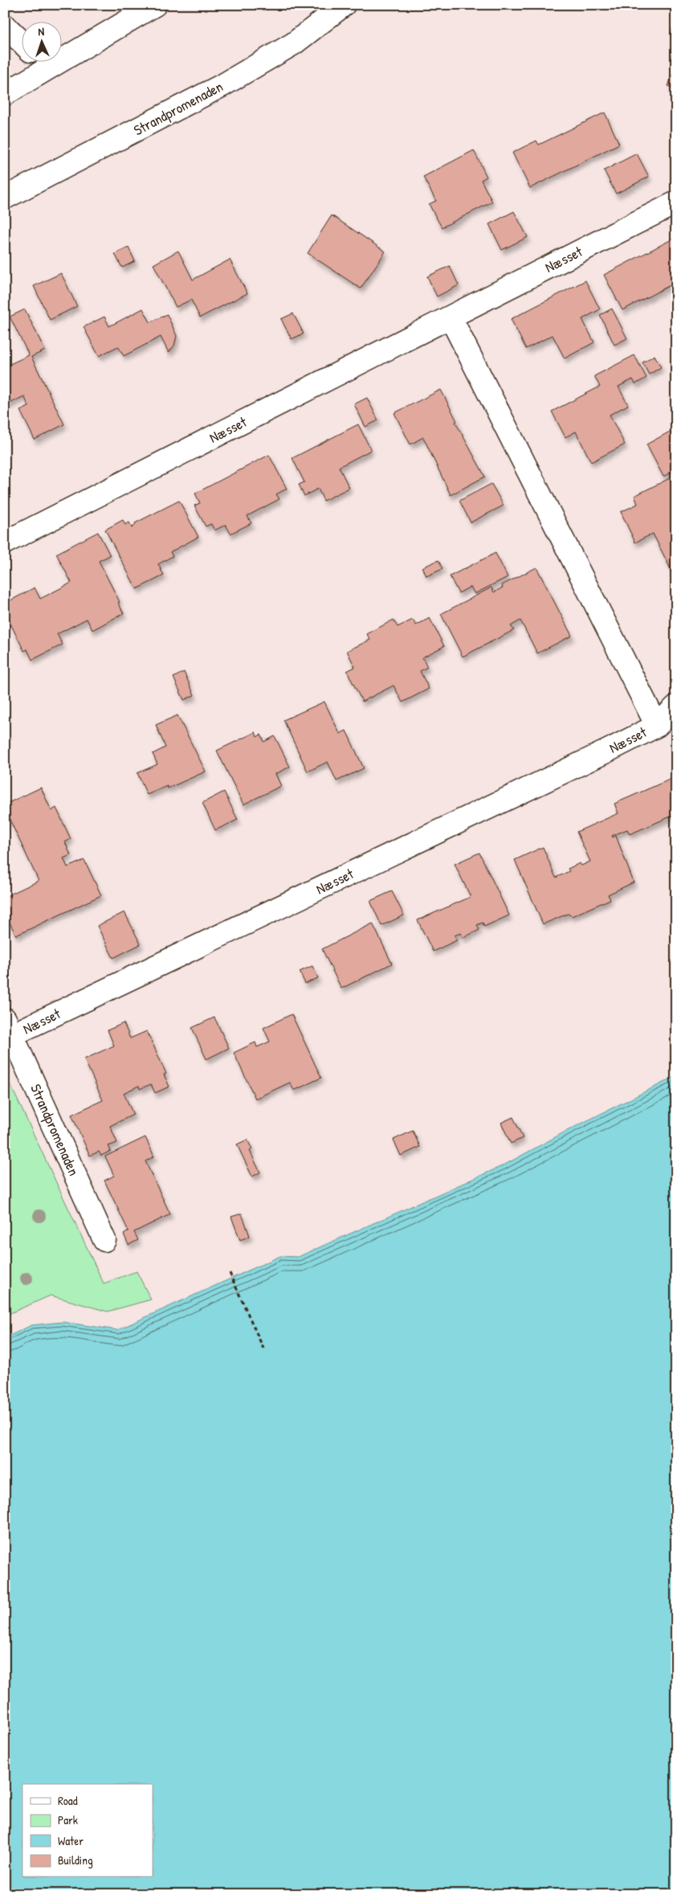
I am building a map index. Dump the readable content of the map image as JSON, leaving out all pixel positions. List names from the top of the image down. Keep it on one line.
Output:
{"streets":{"street":["Strandpromenaden","Næsset"]},"crossings":[["Strandpromenaden","Næsset"]],"legend":["Road","Park","Water","Building"],"north":"top"}
